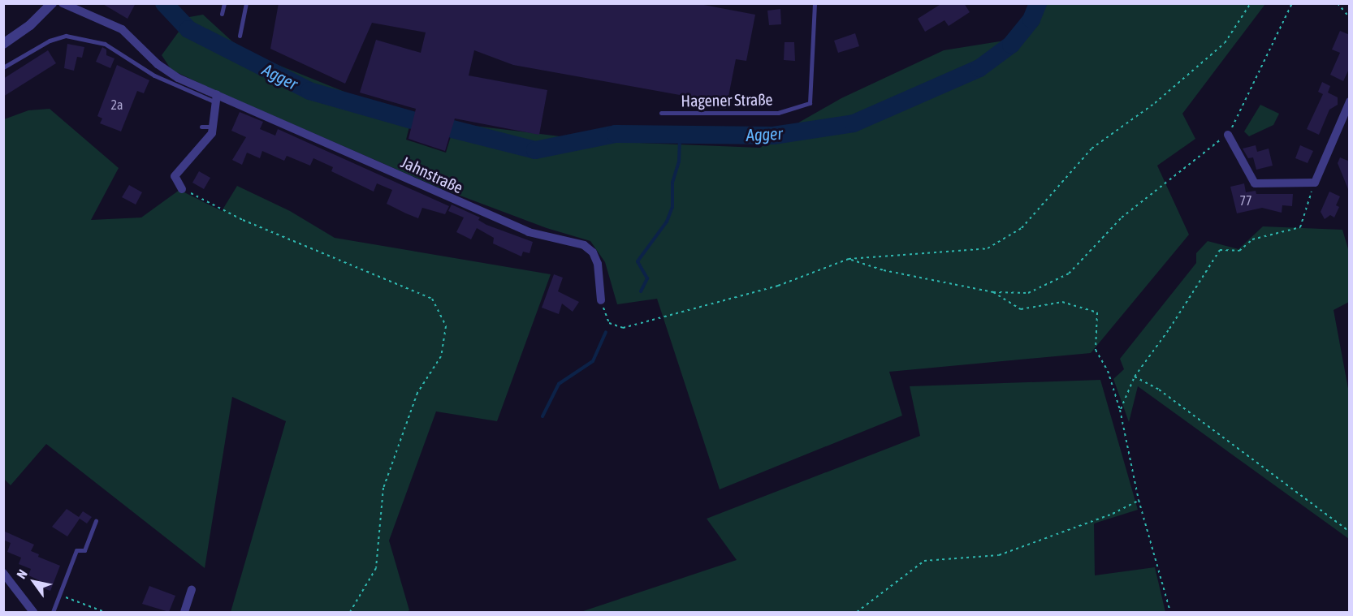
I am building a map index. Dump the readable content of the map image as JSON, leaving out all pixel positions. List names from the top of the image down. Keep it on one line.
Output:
{"streets":{"street":["Jahnstraße"],"lane":["Hagener Straße"]},"water":["Agger"],"house_numbers":["2a","77"],"north":"top left"}
